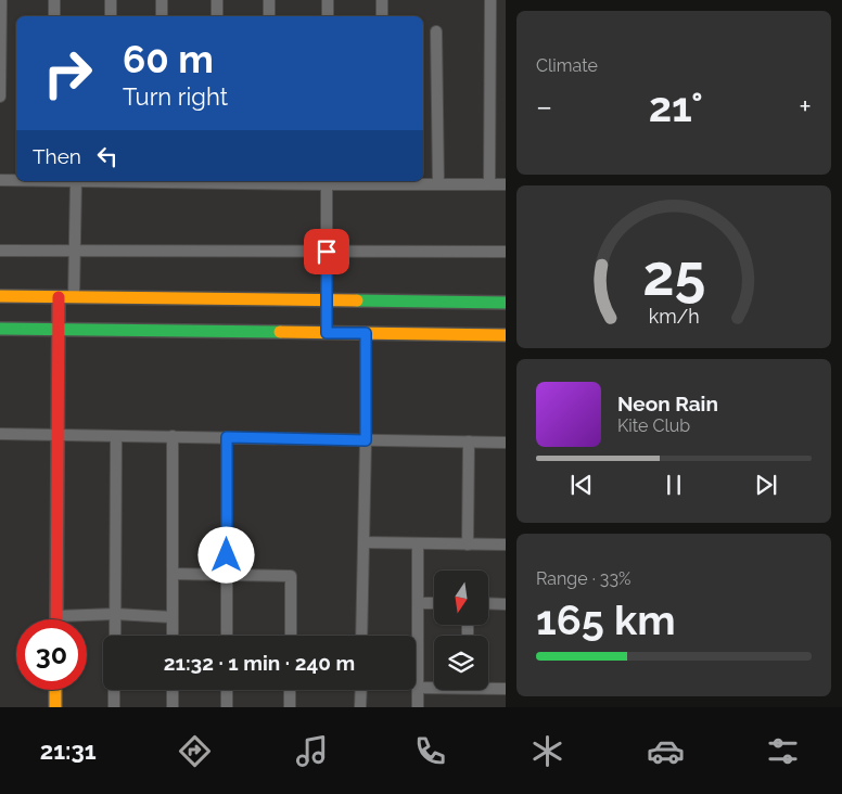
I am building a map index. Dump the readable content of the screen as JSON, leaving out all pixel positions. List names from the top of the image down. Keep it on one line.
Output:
{"north":"bottom","page":{"tile":["Climate",["Range · 33%","165 km"]],"turn":["60 m","Turn right"],"heat":["−","21°","+"],"then":"Then","song":["Neon Rain","Kite Club"],"limit":"30","trip":"21:32 · 1 min · 240 m","tabs":"21:31","gauge":["25","km/h"]}}
